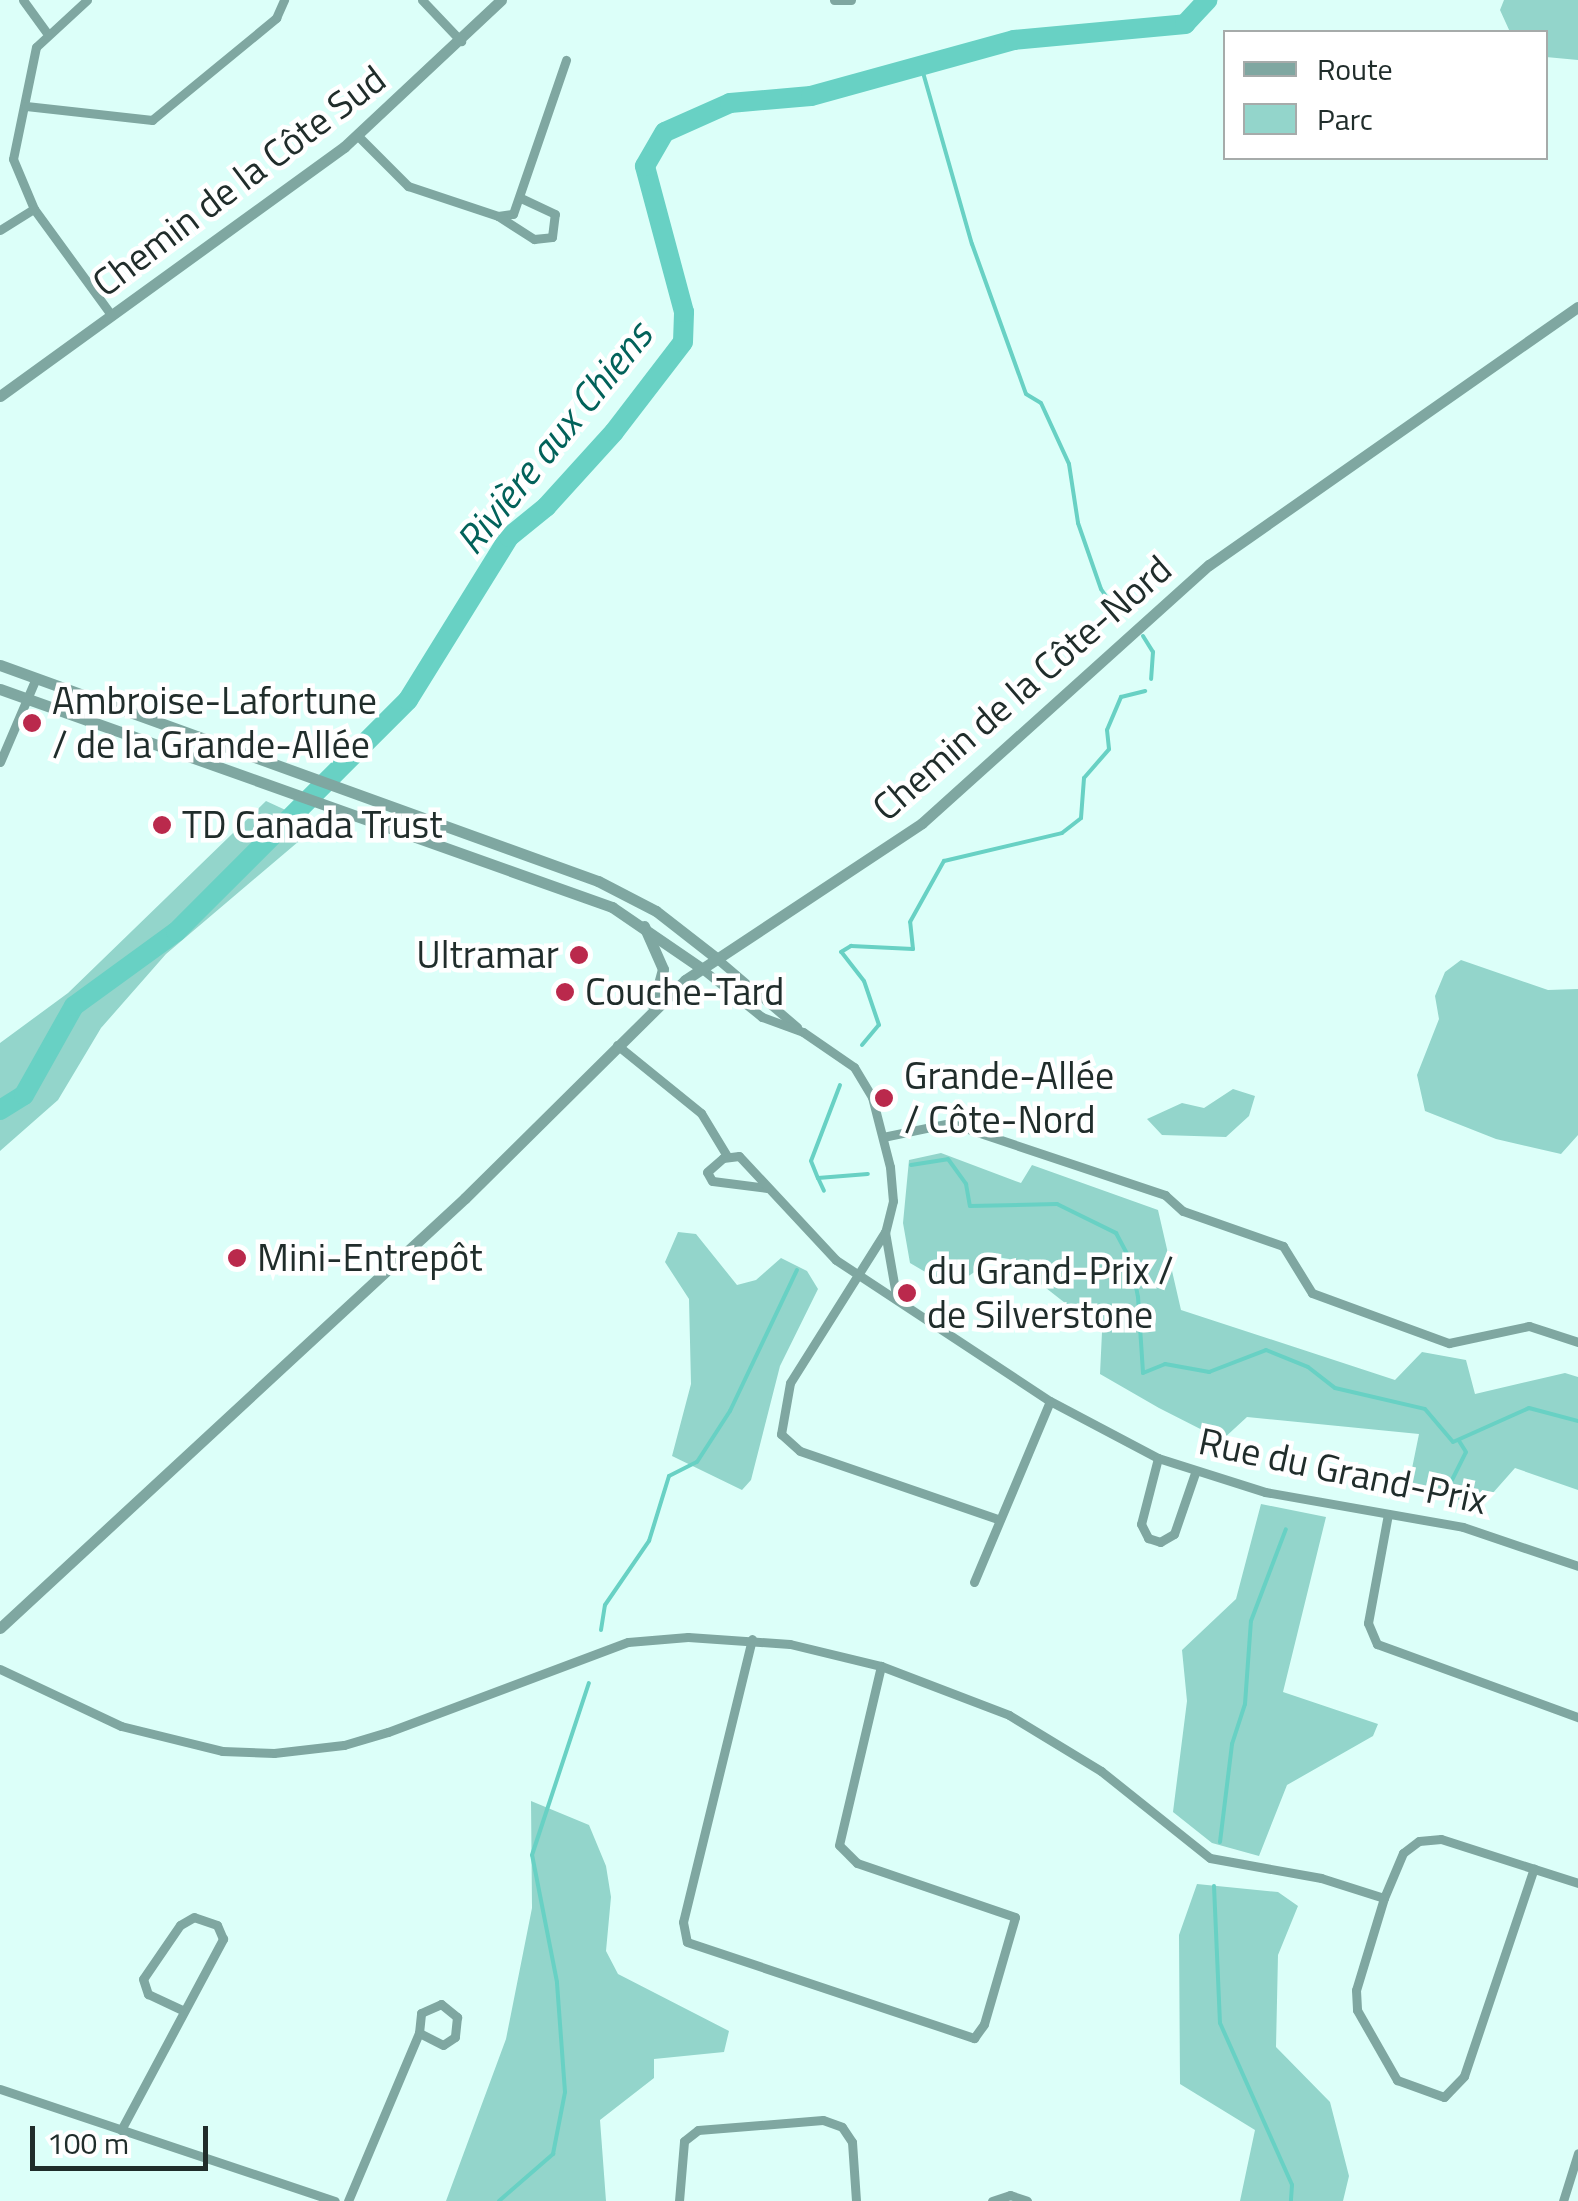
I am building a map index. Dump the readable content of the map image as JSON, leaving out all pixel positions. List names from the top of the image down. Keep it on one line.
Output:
{"streets":{"street":["Chemin de la Côte Sud","Chemin de la Côte-Nord","Rue du Grand-Prix"]},"crossings":[["Chemin de la Côte-Nord","Rue du Grand-Prix"]],"water":["Rivière aux Chiens"],"places":["Ambroise-Lafortune / de la Grande-Allée","TD Canada Trust","Ultramar","Couche-Tard","Grande-Allée / Côte-Nord","Mini-Entrepôt","du Grand-Prix / de Silverstone"],"legend":["Route","Parc"],"scale_bar":"100 m"}
